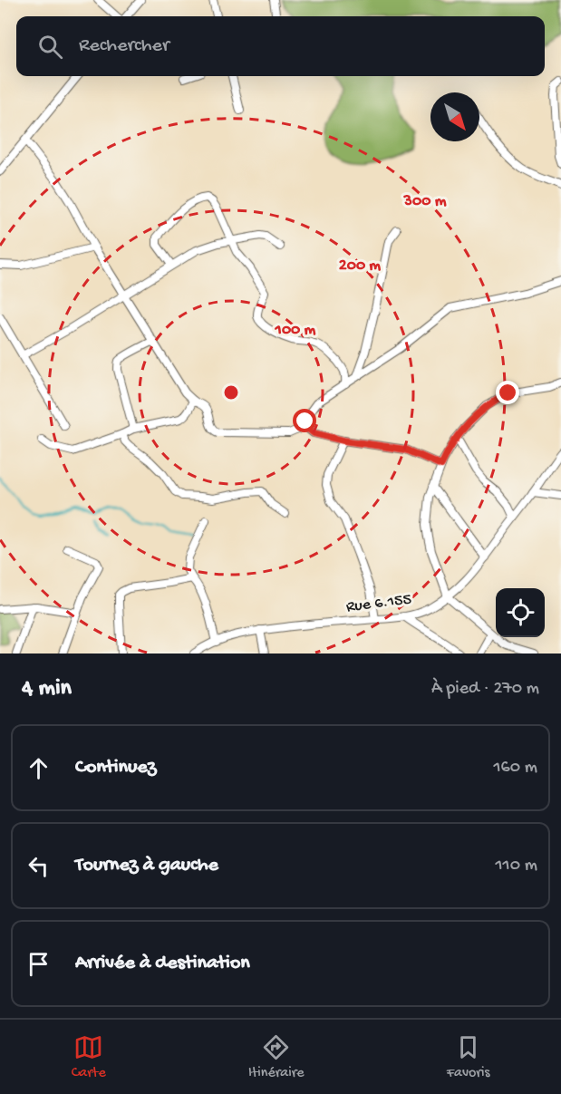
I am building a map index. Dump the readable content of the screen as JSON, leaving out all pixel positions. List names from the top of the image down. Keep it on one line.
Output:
{"streets":{"street":["Rue 6.155"]},"north":"bottom right","page":{"search":"Rechercher","heading":["4 min","À pied · 270 m"],"list":[["Continuez","160 m"],["Tournez à gauche","110 m"],"Arrivée à destination"],"nav":["Carte","Itinéraire","Favoris"]},"rings":["300 m","200 m","100 m"]}
